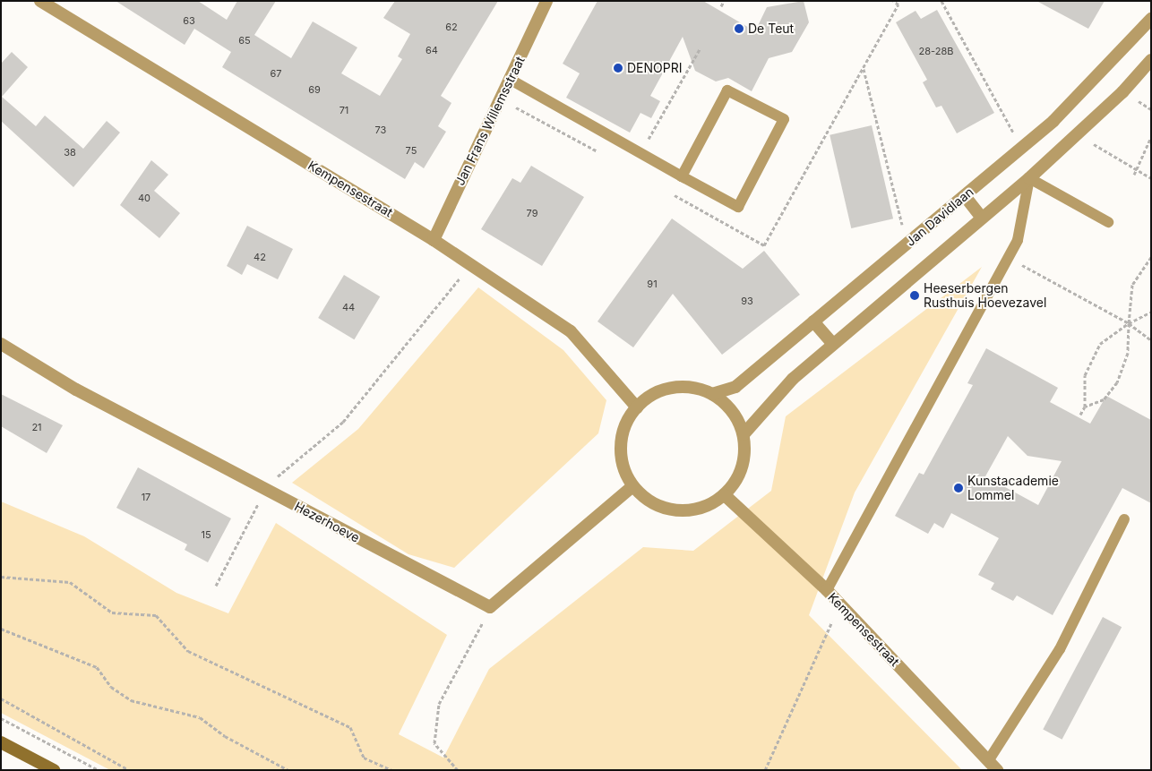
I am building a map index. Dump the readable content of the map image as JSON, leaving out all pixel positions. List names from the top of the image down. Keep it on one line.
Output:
{"streets":{"street":["Jan Frans Willemsstraat","Kempensestraat","Jan Davidlaan","Hezerhoeve"]},"crossings":[["Jan Frans Willemsstraat","Kempensestraat"],["Kempensestraat","Jan Davidlaan"]],"places":["De Teut","DENOPRI","Heeserbergen Rusthuis Hoevezavel","Kunstacademie Lommel"],"house_numbers":["63","62","65","64","28-28B","67","69","71","73","75","38","40","79","42","91","93","44","21","17","15"]}
